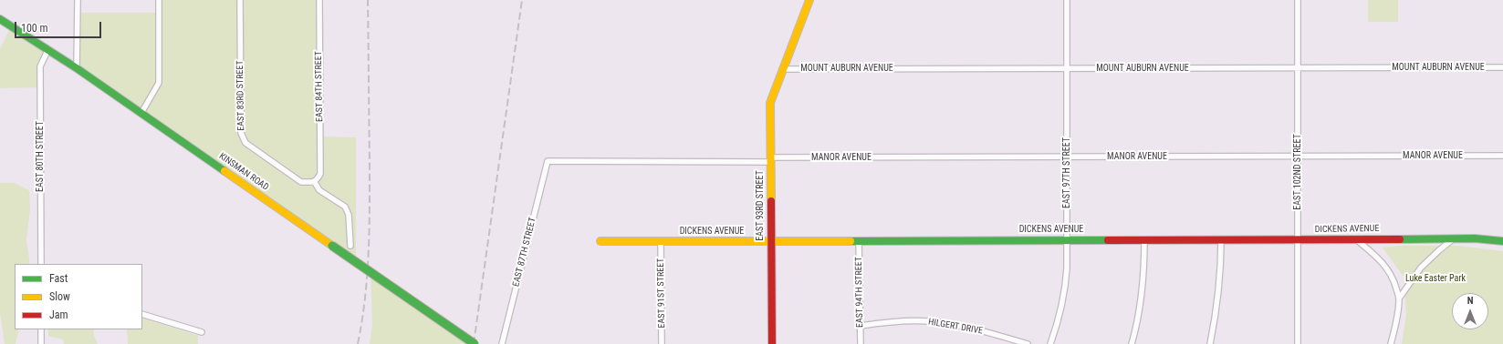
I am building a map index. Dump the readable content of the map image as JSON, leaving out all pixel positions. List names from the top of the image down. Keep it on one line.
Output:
{"streets":{"main road":["KINSMAN ROAD","EAST 93RD STREET","DICKENS AVENUE"],"street":["MOUNT AUBURN AVENUE","EAST 84TH STREET","EAST 83RD STREET","MANOR AVENUE","EAST 80TH STREET","EAST 102ND STREET","EAST 97TH STREET","EAST 87TH STREET","EAST 94TH STREET","EAST 91ST STREET","HILGERT DRIVE"]},"crossings":[["MOUNT AUBURN AVENUE","EAST 102ND STREET"],["MOUNT AUBURN AVENUE","EAST 97TH STREET"],["MOUNT AUBURN AVENUE","EAST 93RD STREET"],["EAST 84TH STREET","EAST 83RD STREET"],["MANOR AVENUE","EAST 102ND STREET"],["MANOR AVENUE","EAST 97TH STREET"],["MANOR AVENUE","EAST 93RD STREET"],["MANOR AVENUE","EAST 87TH STREET"],["EAST 80TH STREET","KINSMAN ROAD"],["EAST 102ND STREET","DICKENS AVENUE"],["EAST 97TH STREET","DICKENS AVENUE"],["EAST 93RD STREET","DICKENS AVENUE"],["DICKENS AVENUE","EAST 94TH STREET"],["DICKENS AVENUE","EAST 91ST STREET"],["EAST 94TH STREET","HILGERT DRIVE"]],"parks":["Luke Easter Park"],"legend":["Fast","Slow","Jam"],"scale_bar":"100 m","north":"top"}
